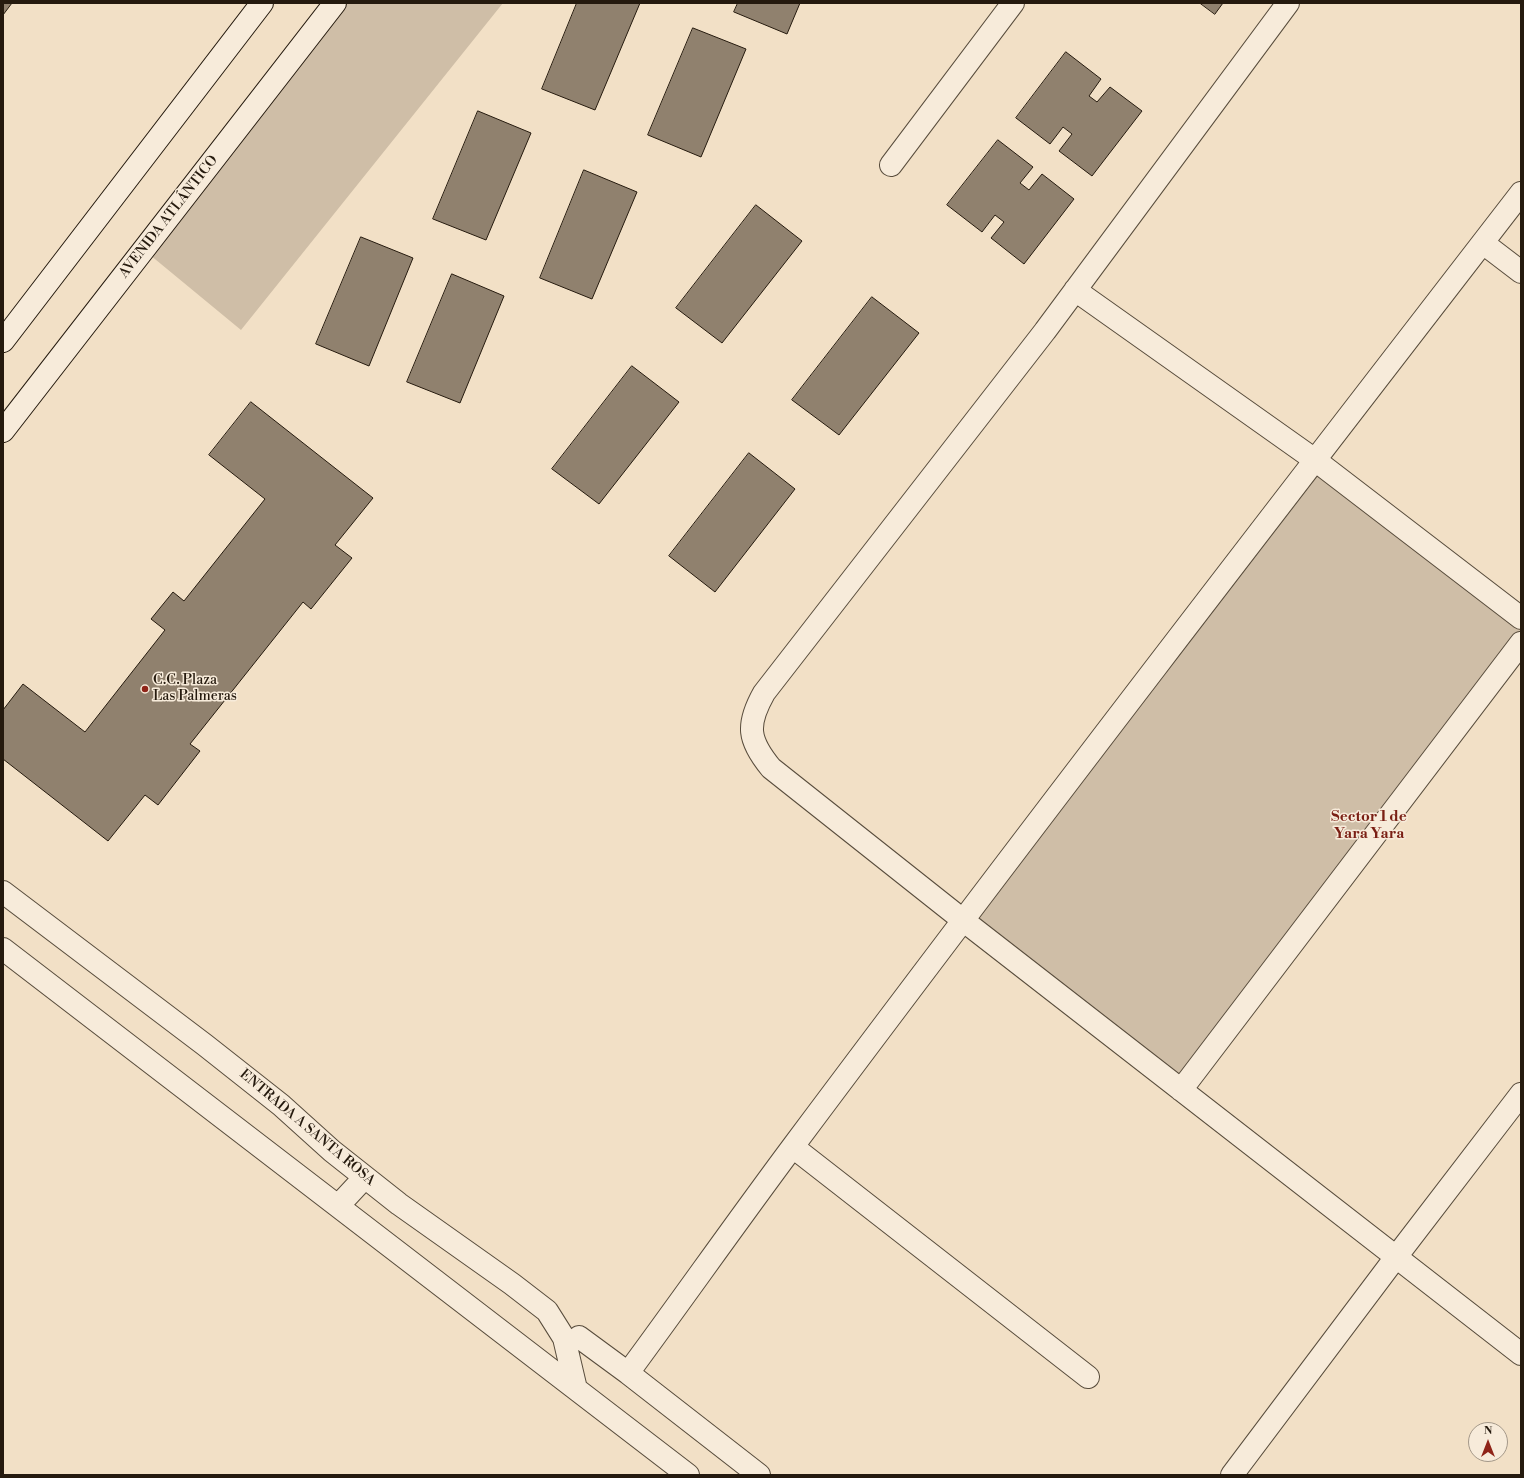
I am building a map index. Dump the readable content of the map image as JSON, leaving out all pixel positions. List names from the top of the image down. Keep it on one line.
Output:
{"streets":{"street":["AVENIDA ATLÁNTICO","ENTRADA A SANTA ROSA"]},"districts":["Sector 1 de Yara Yara"],"places":["C.C. Plaza Las Palmeras"],"north":"top"}
